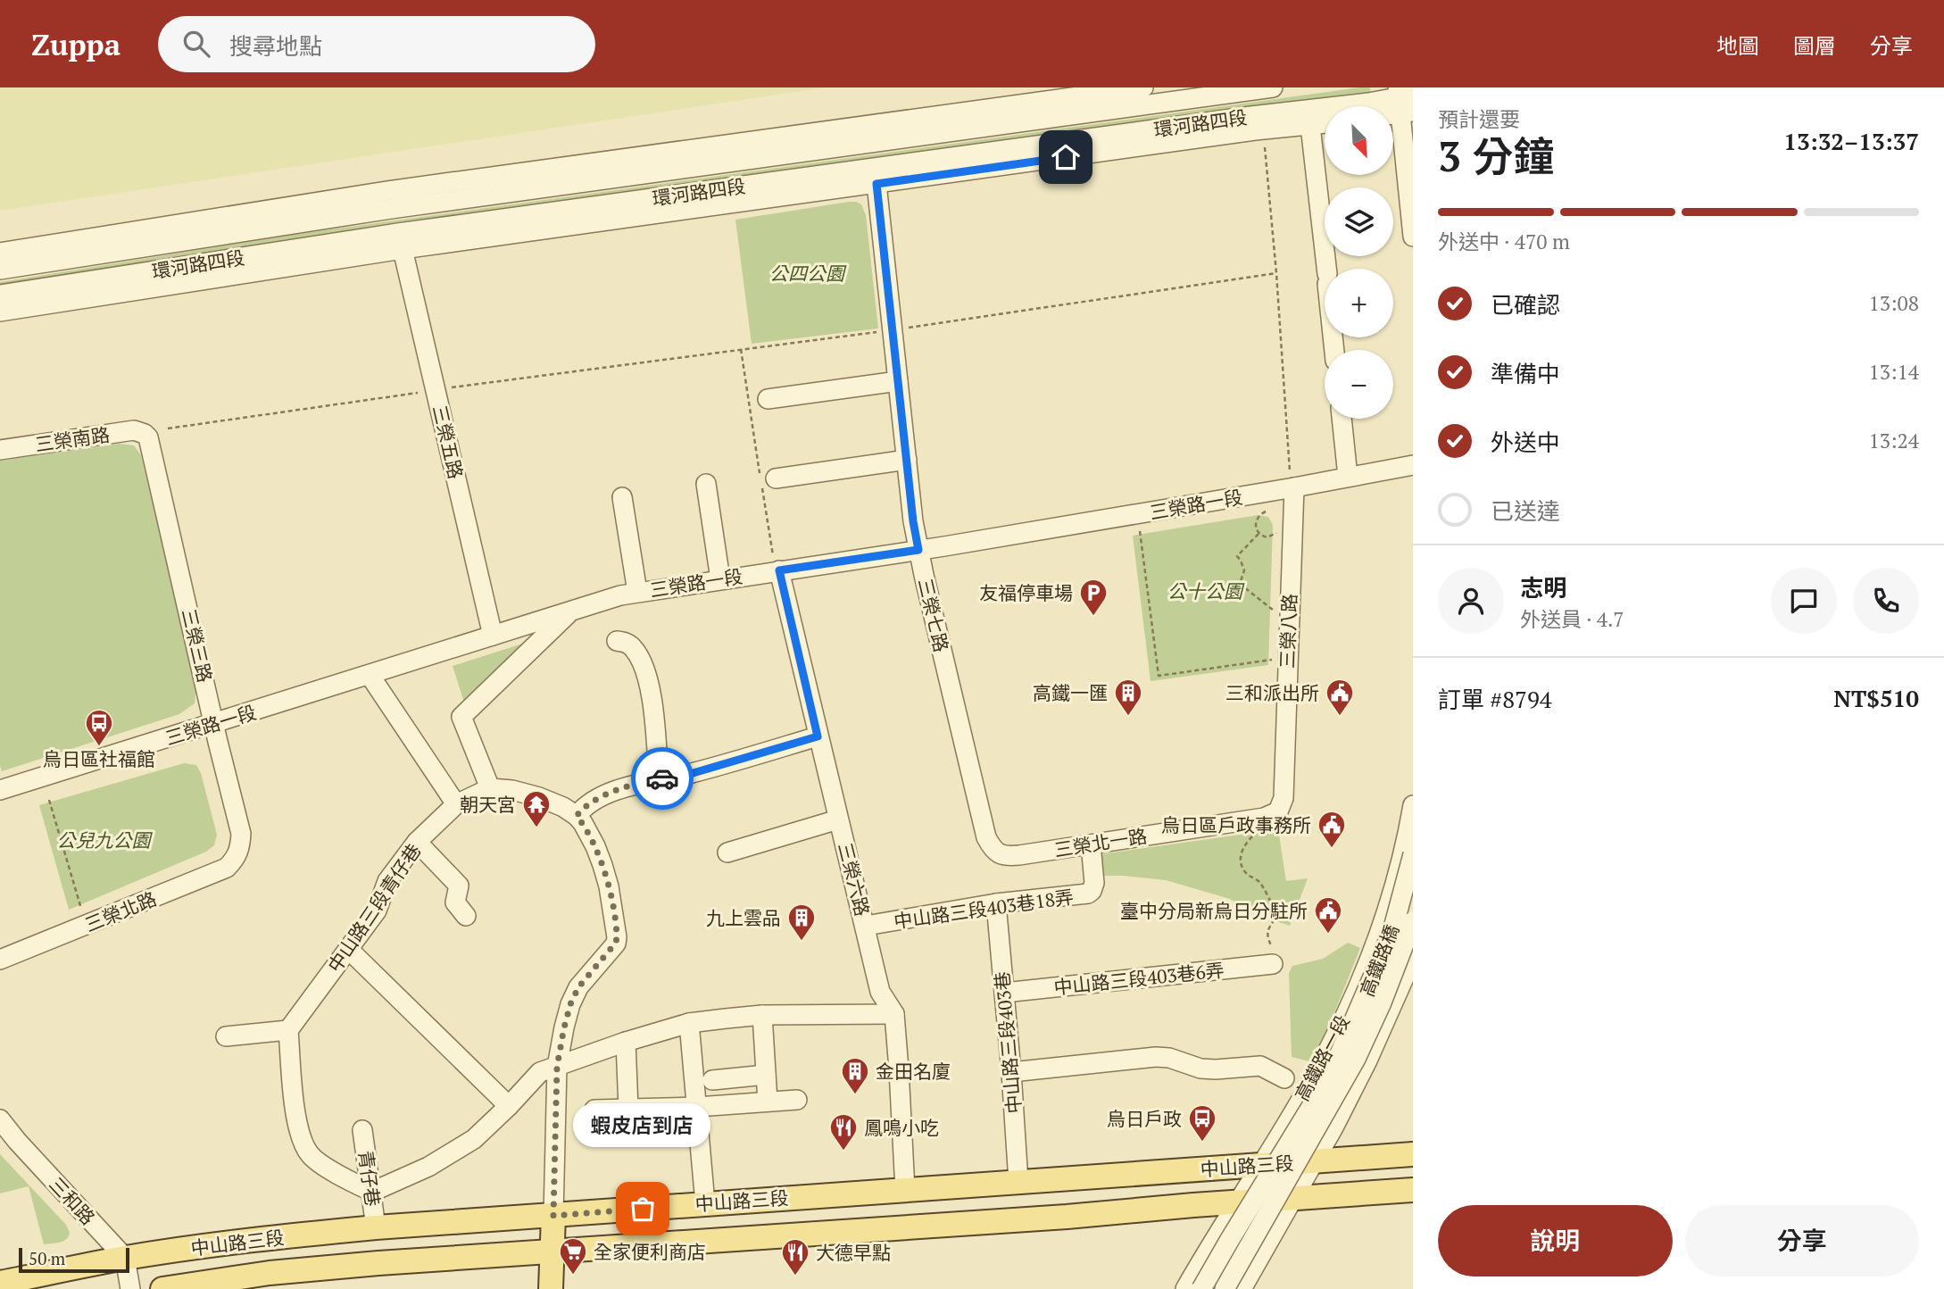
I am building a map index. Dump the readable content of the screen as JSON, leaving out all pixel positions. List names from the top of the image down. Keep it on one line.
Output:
{"streets":{"main road":["中山路三段"],"street":["環河路四段","三榮南路","三榮五路","三榮路一段","三榮七路","三榮八路","三榮三路","三榮北一路","三榮六路","中山路三段青仔巷","中山路三段403巷18弄","三榮北路","高鐵路橋","中山路三段403巷6弄","中山路三段403巷","高鐵路一段","青仔巷","三和路"]},"crossings":[["環河路四段","三榮五路"],["環河路四段","三榮七路"],["三榮南路","三榮三路"],["三榮五路","三榮路一段"],["三榮路一段","三榮七路"],["三榮路一段","三榮八路"],["三榮路一段","三榮三路"],["三榮路一段","三榮六路"],["三榮七路","三榮北一路"],["三榮八路","三榮北一路"],["三榮三路","三榮北路"],["三榮北一路","中山路三段403巷18弄"],["三榮六路","中山路三段403巷18弄"],["三榮六路","中山路三段"],["中山路三段403巷18弄","中山路三段403巷"],["中山路三段403巷6弄","中山路三段403巷"],["中山路三段403巷","中山路三段"],["高鐵路一段","中山路三段"],["中山路三段","青仔巷"],["中山路三段","三和路"]],"parks":["公四公園","公十公園","公兒九公園"],"places":{"parking":["友福停車場"],"building":["高鐵一匯","九上雲品","金田名廈"],"public building":["三和派出所","烏日區戶政事務所","臺中分局新烏日分駐所"],"bus stop":["烏日區社福館","烏日戶政"],"temple":["朝天宮"],"restaurant":["鳳鳴小吃","大德早點"],"other":["蝦皮店到店"],"supermarket":["全家便利商店"]},"scale_bar":"50 m","north":"bottom right","page":{"header":"Zuppa","search":"搜尋地點","nav":["地圖","圖層","分享"],"heading":["3 分鐘","預計還要","13:32–13:37"],"panel":["志明","外送員 · 4.7","訂單 #8794","NT$510"],"map_buttons":["+","−"],"bar":"外送中 · 470 m","list":[["已確認","13:08"],["準備中","13:14"],["外送中","13:24"],"已送達"],"bubble":"蝦皮店到店","buttons":["說明","分享"],"scale":"50 m"}}
